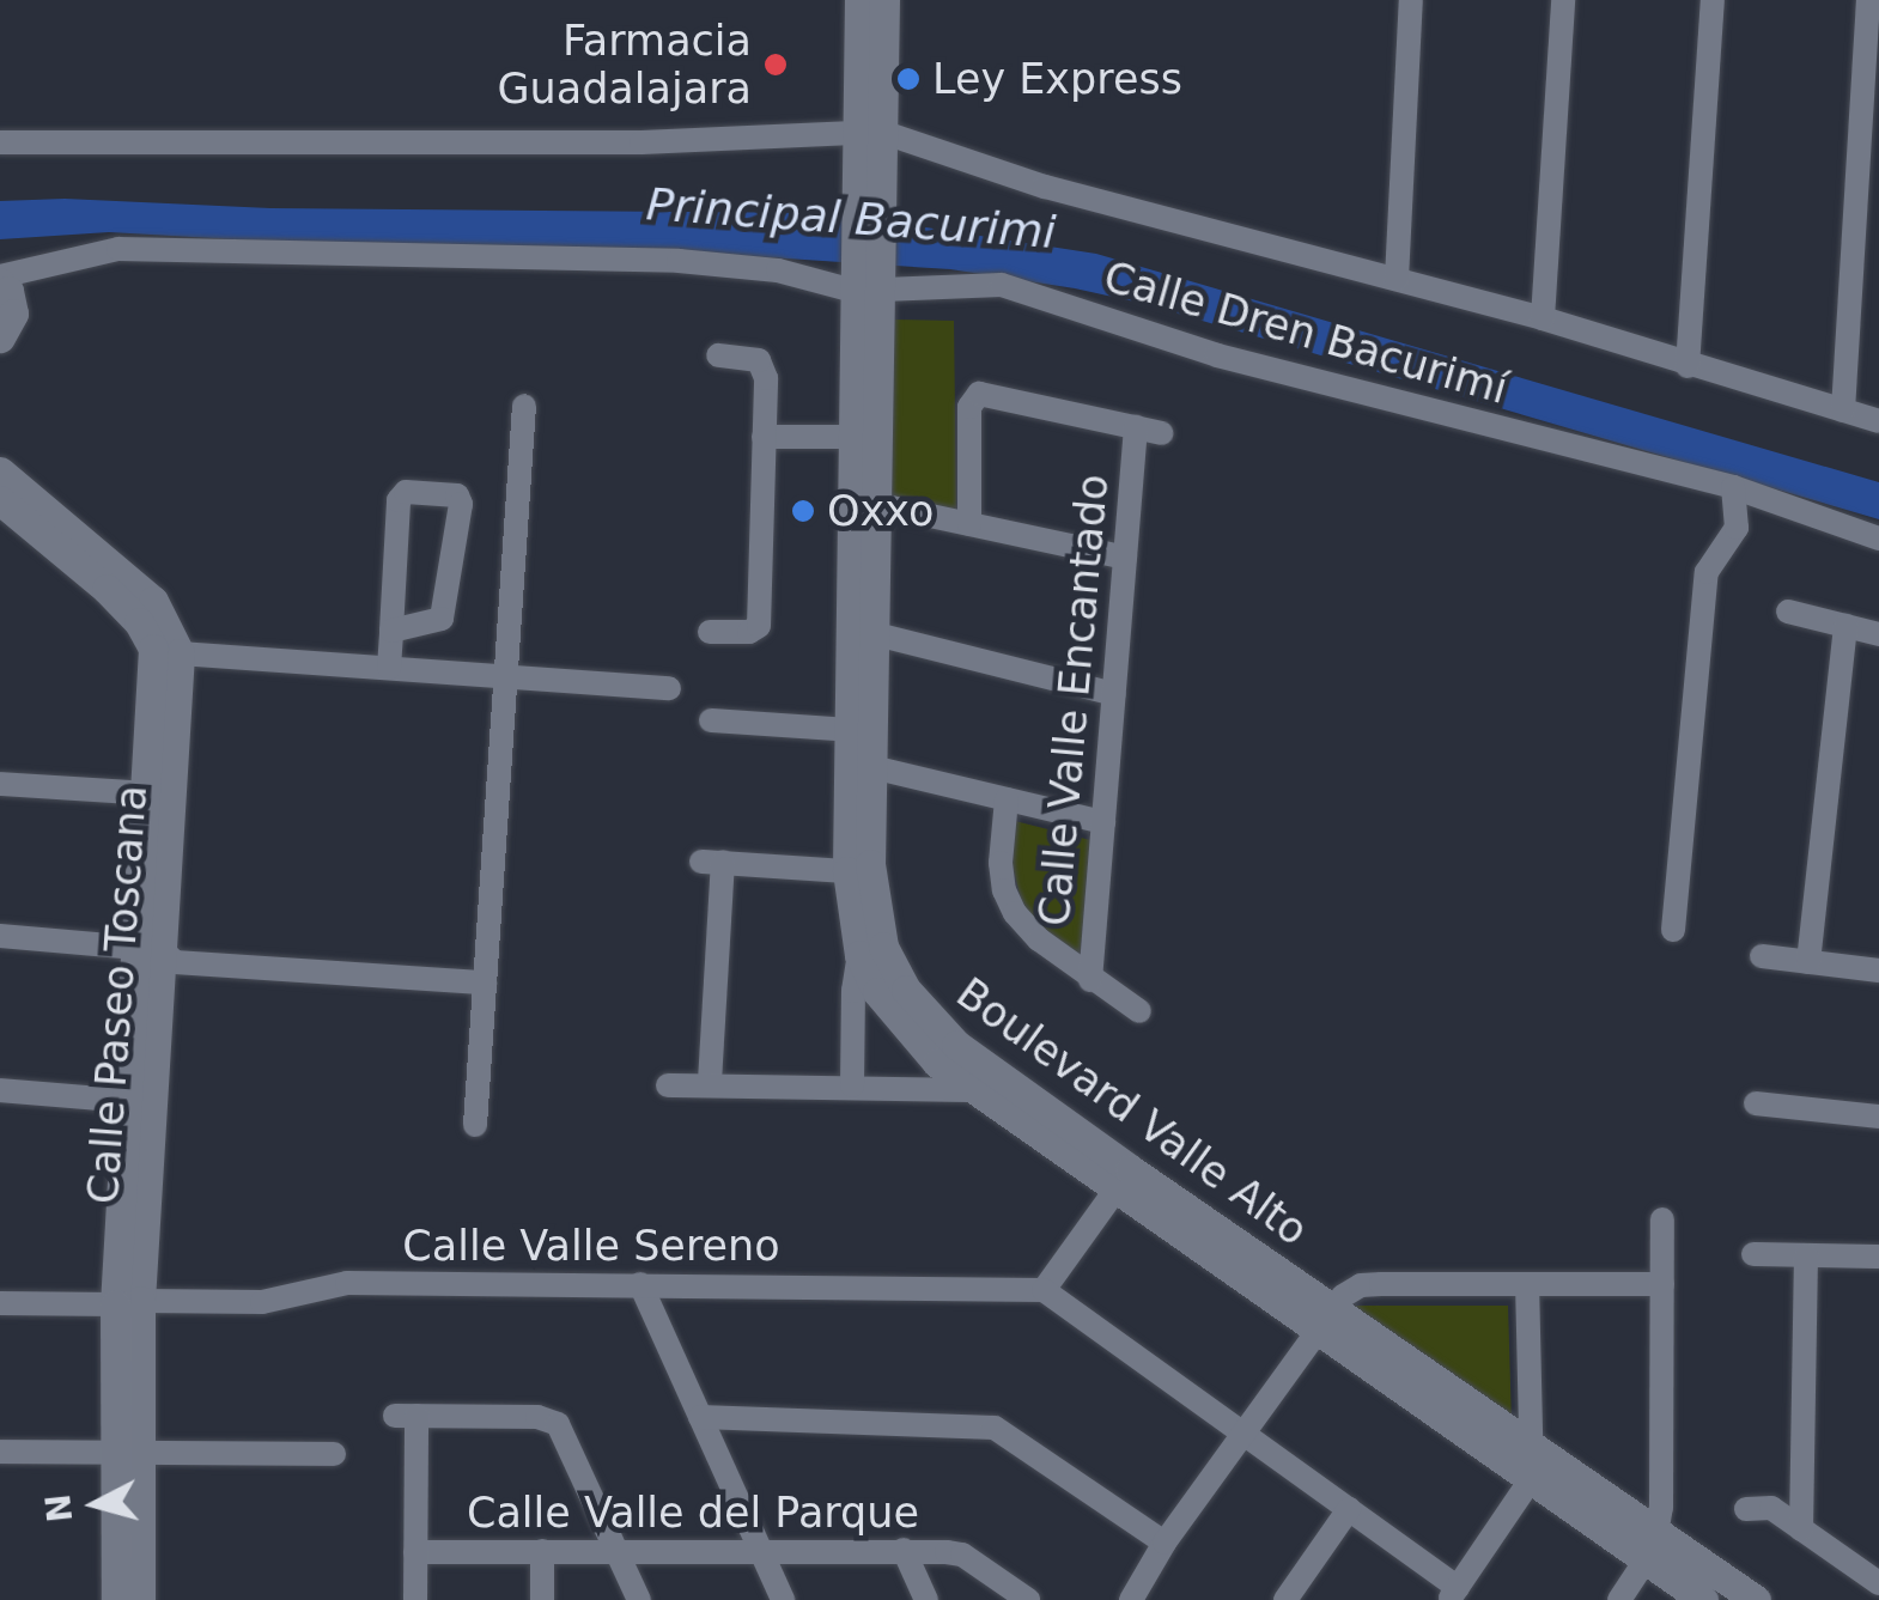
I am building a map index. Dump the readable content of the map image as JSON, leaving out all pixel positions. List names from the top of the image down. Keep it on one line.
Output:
{"streets":{"street":["Calle Dren Bacurimí","Calle Valle Encantado","Calle Paseo Toscana","Boulevard Valle Alto","Calle Valle Sereno","Calle Valle del Parque"]},"crossings":[["Calle Dren Bacurimí","Boulevard Valle Alto"],["Calle Paseo Toscana","Calle Valle Sereno"]],"water":["Principal Bacurimi"],"places":["Farmacia Guadalajara","Ley Express","Oxxo"],"north":"left"}
